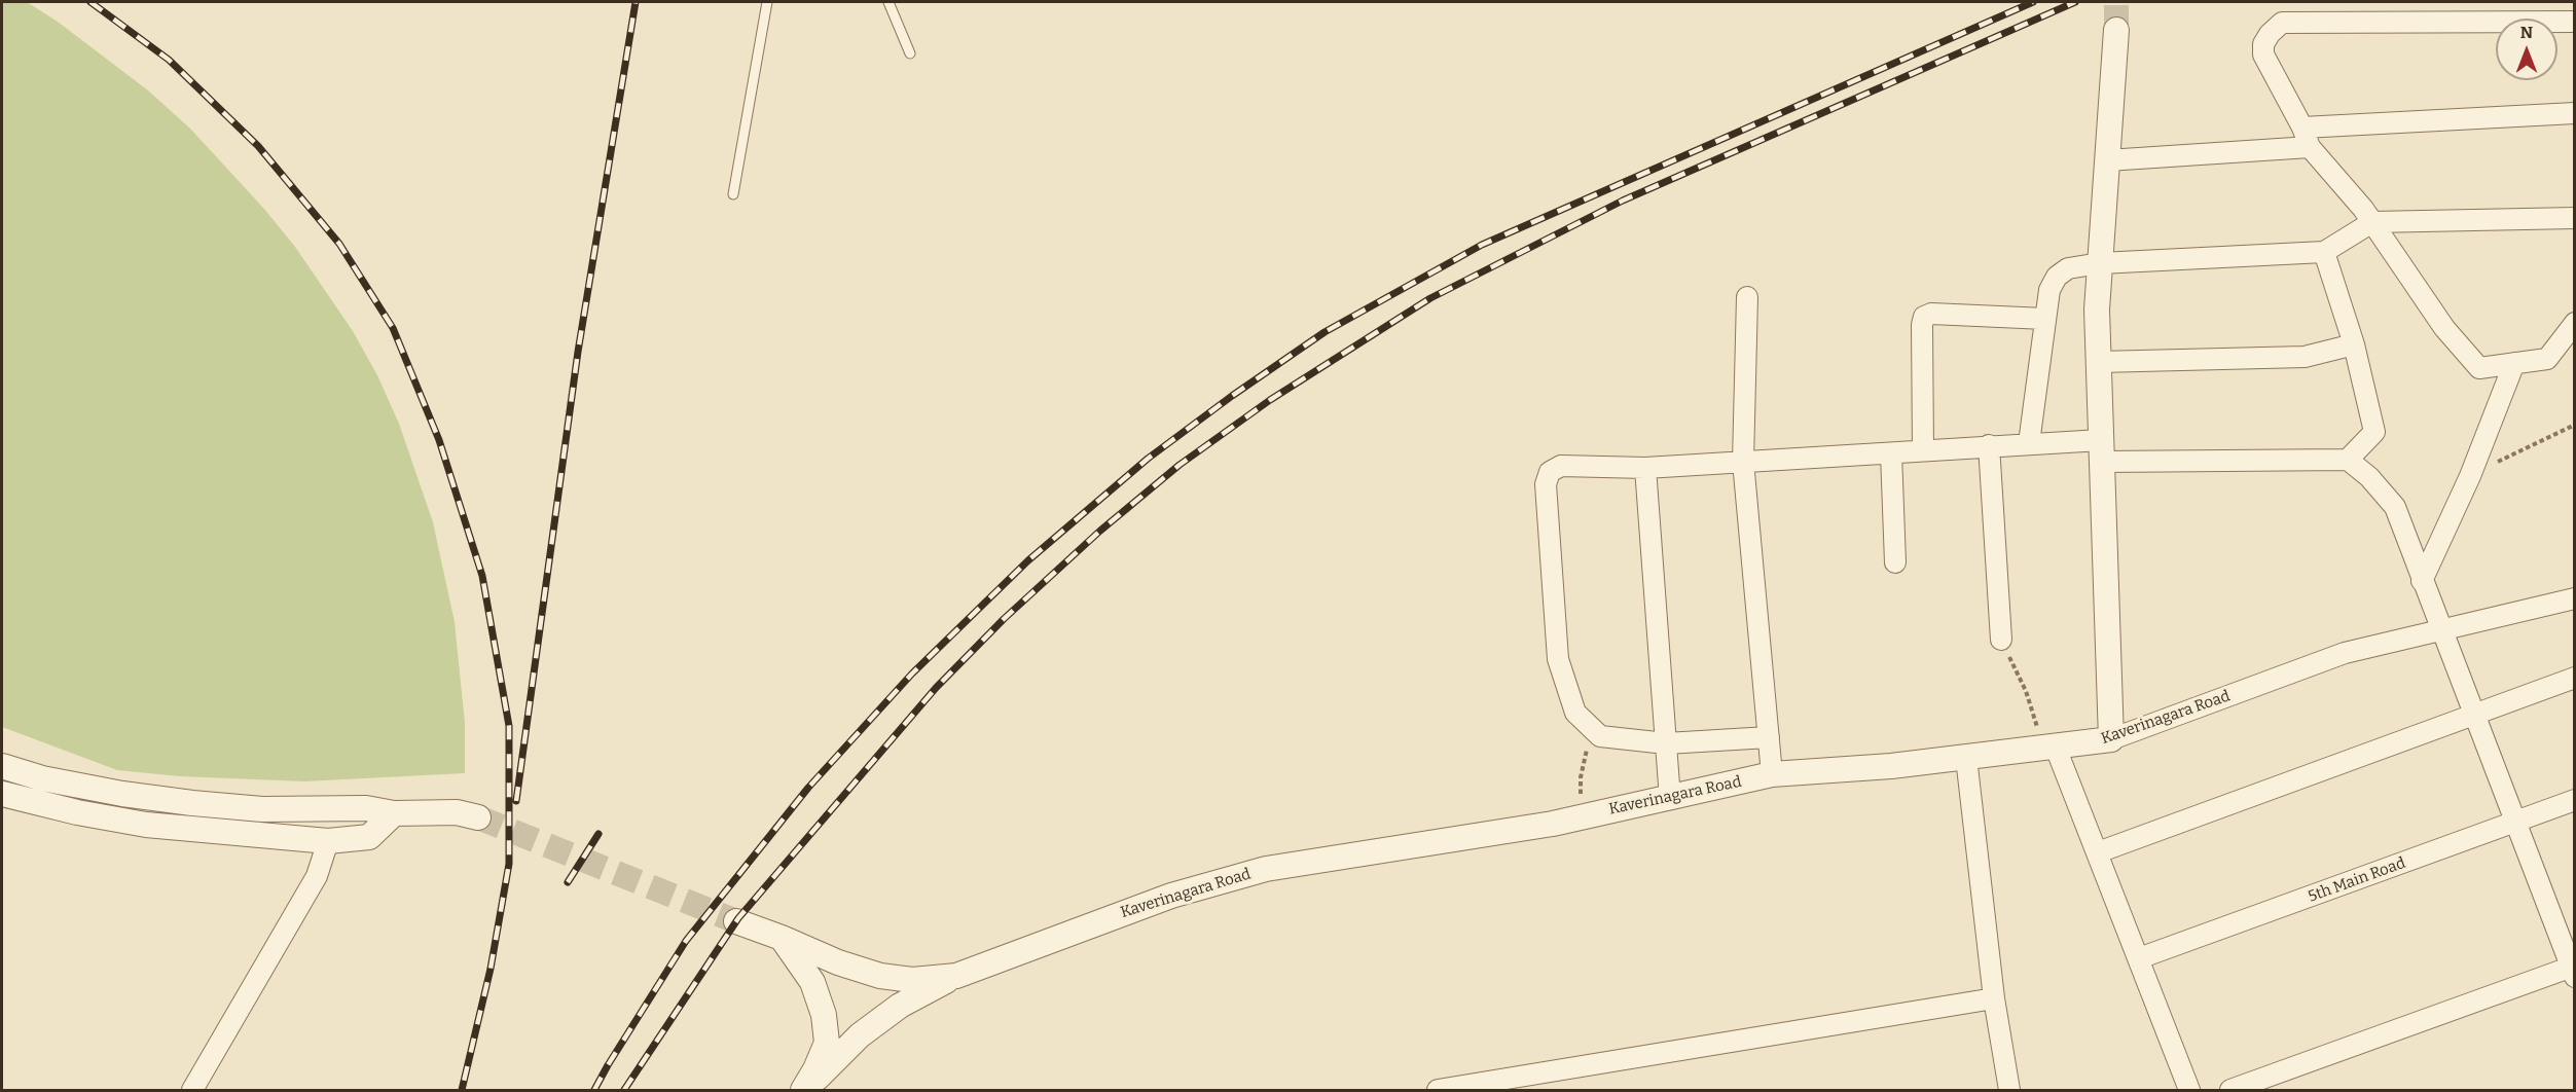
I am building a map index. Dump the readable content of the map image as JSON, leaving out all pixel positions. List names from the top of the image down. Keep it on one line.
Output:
{"streets":{"street":["Kaverinagara Road","5th Main Road"]},"north":"top"}
